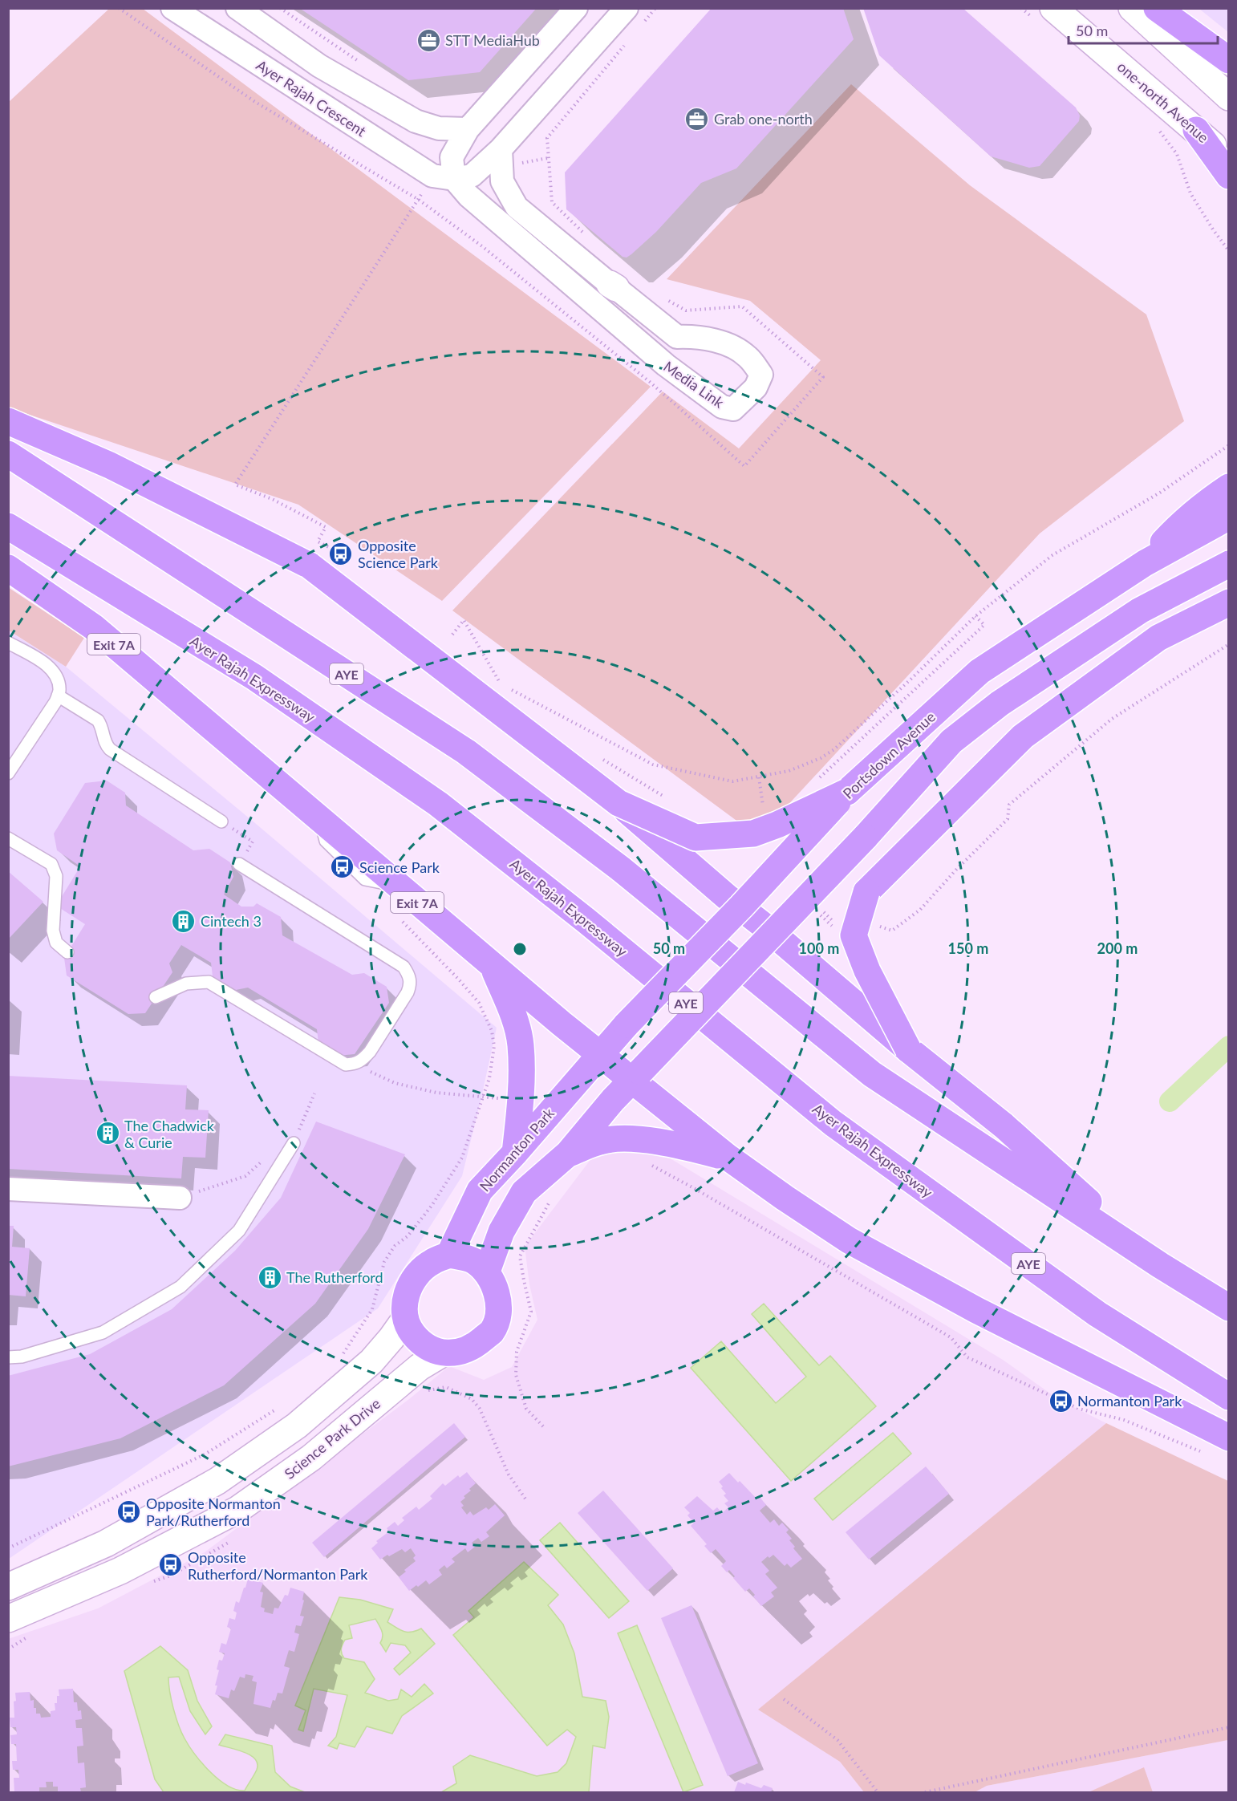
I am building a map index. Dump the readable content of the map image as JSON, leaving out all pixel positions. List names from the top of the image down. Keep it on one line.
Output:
{"streets":{"highway":["Exit 7A","AYE","Ayer Rajah Expressway","Portsdown Avenue","Normanton Park"],"main road":["one-north Avenue","Science Park Drive"],"street":["Ayer Rajah Crescent","Media Link"]},"crossings":[["Ayer Rajah Crescent","Media Link"],["Exit 7A","Portsdown Avenue"],["Exit 7A","Normanton Park"],["Portsdown Avenue","Normanton Park"],["Normanton Park","Science Park Drive"]],"places":{"office":["STT MediaHub","Grab one-north"],"bus stop":["Opposite Science Park","Science Park","Normanton Park","Opposite Normanton Park/Rutherford","Opposite Rutherford/Normanton Park"],"building":["Cintech 3","The Chadwick & Curie","The Rutherford"]},"scale_bar":"50 m","rings":["50 m","100 m","150 m","200 m"]}
